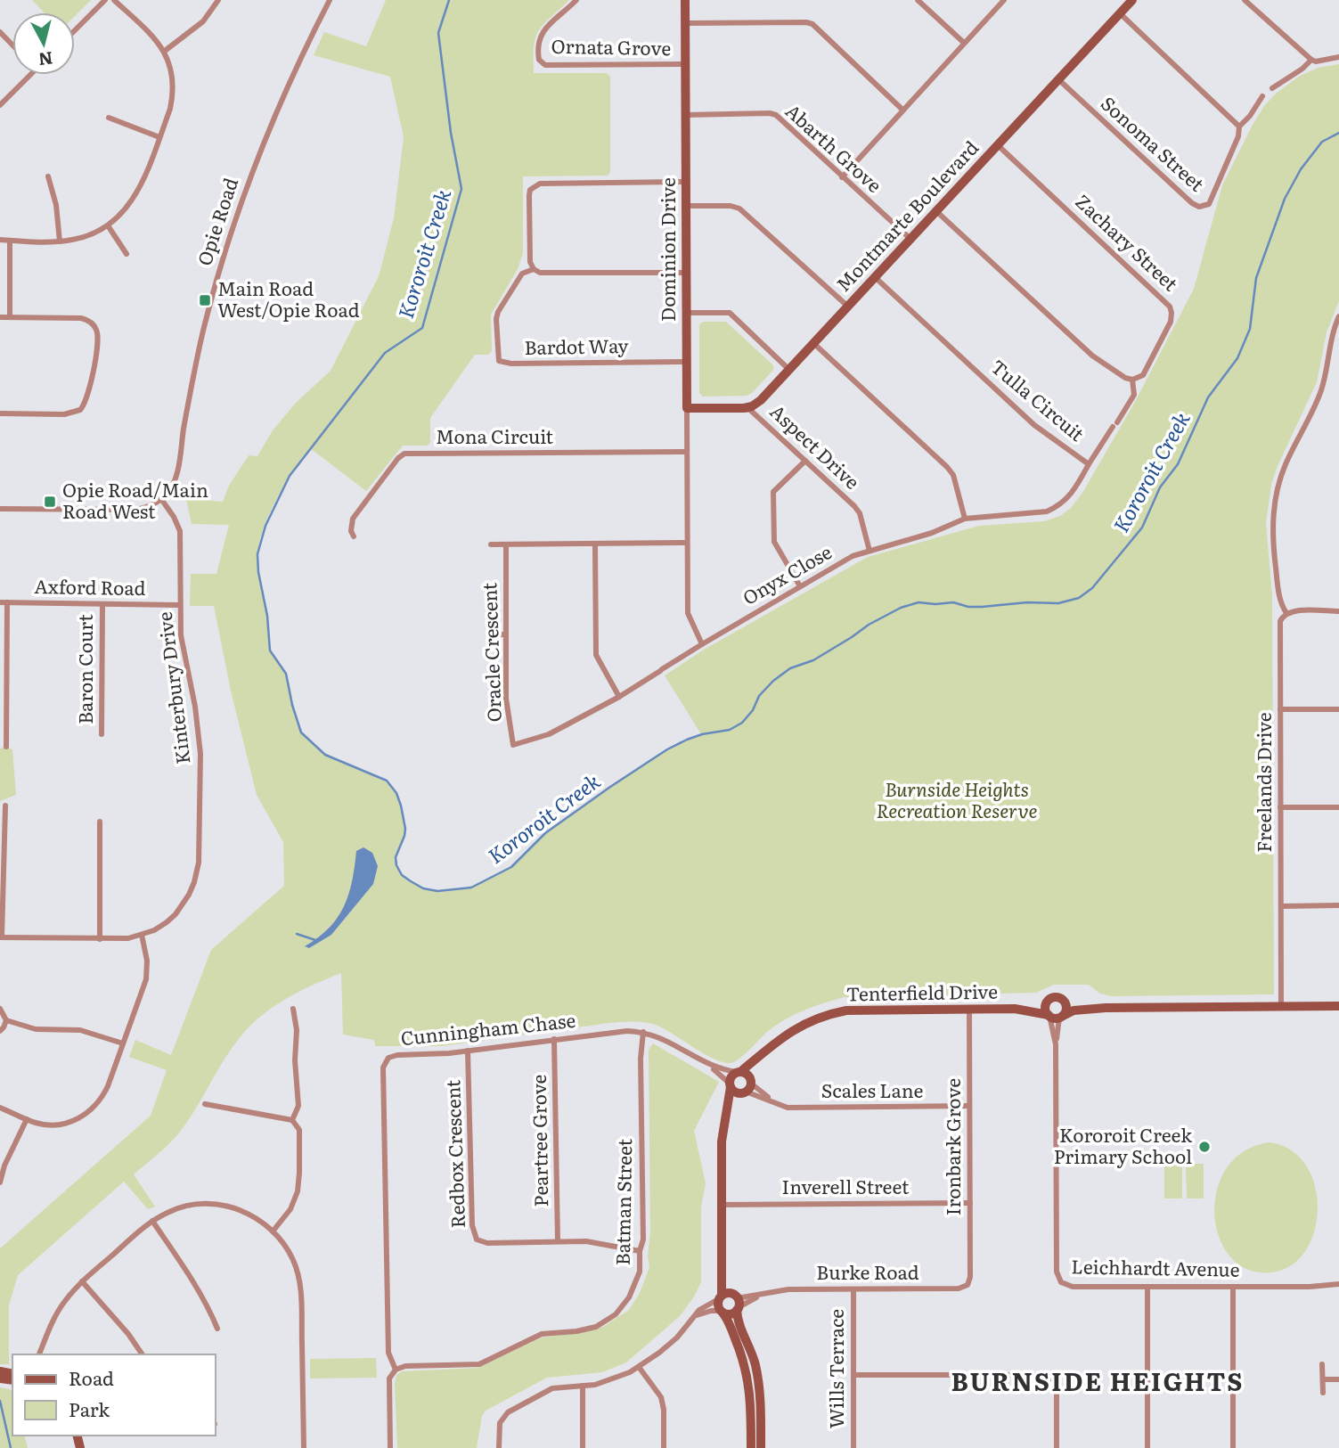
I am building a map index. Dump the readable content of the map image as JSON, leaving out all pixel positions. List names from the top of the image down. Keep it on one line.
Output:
{"streets":{"street":["Ornata Grove","Sonoma Street","Abarth Grove","Montmarte Boulevard","Opie Road","Zachary Street","Dominion Drive","Bardot Way","Tulla Circuit","Mona Circuit","Aspect Drive","Onyx Close","Axford Road","Oracle Crescent","Baron Court","Kinterbury Drive","Freelands Drive","Tenterfield Drive","Cunningham Chase","Scales Lane","Peartree Grove","Ironbark Grove","Redbox Crescent","Inverell Street","Batman Street","Leichhardt Avenue","Burke Road","Wills Terrace"]},"crossings":[["Ornata Grove","Dominion Drive"],["Sonoma Street","Montmarte Boulevard"],["Abarth Grove","Montmarte Boulevard"],["Abarth Grove","Dominion Drive"],["Montmarte Boulevard","Zachary Street"],["Montmarte Boulevard","Tulla Circuit"],["Montmarte Boulevard","Aspect Drive"],["Opie Road","Kinterbury Drive"],["Dominion Drive","Bardot Way"],["Dominion Drive","Mona Circuit"],["Dominion Drive","Onyx Close"],["Tulla Circuit","Onyx Close"],["Aspect Drive","Onyx Close"],["Onyx Close","Oracle Crescent"],["Axford Road","Baron Court"],["Axford Road","Kinterbury Drive"],["Freelands Drive","Tenterfield Drive"],["Tenterfield Drive","Cunningham Chase"],["Tenterfield Drive","Scales Lane"],["Tenterfield Drive","Ironbark Grove"],["Tenterfield Drive","Leichhardt Avenue"],["Cunningham Chase","Scales Lane"],["Cunningham Chase","Peartree Grove"],["Cunningham Chase","Redbox Crescent"],["Cunningham Chase","Batman Street"],["Scales Lane","Ironbark Grove"],["Peartree Grove","Redbox Crescent"],["Ironbark Grove","Inverell Street"],["Ironbark Grove","Burke Road"],["Redbox Crescent","Batman Street"],["Burke Road","Wills Terrace"]],"districts":["BURNSIDE HEIGHTS"],"water":["Kororoit Creek"],"parks":["Burnside Heights Recreation Reserve"],"places":{"transit":["Main Road West/Opie Road","Opie Road/Main Road West"],"other":["Kororoit Creek Primary School"]},"legend":["Road","Park"],"north":"bottom"}
